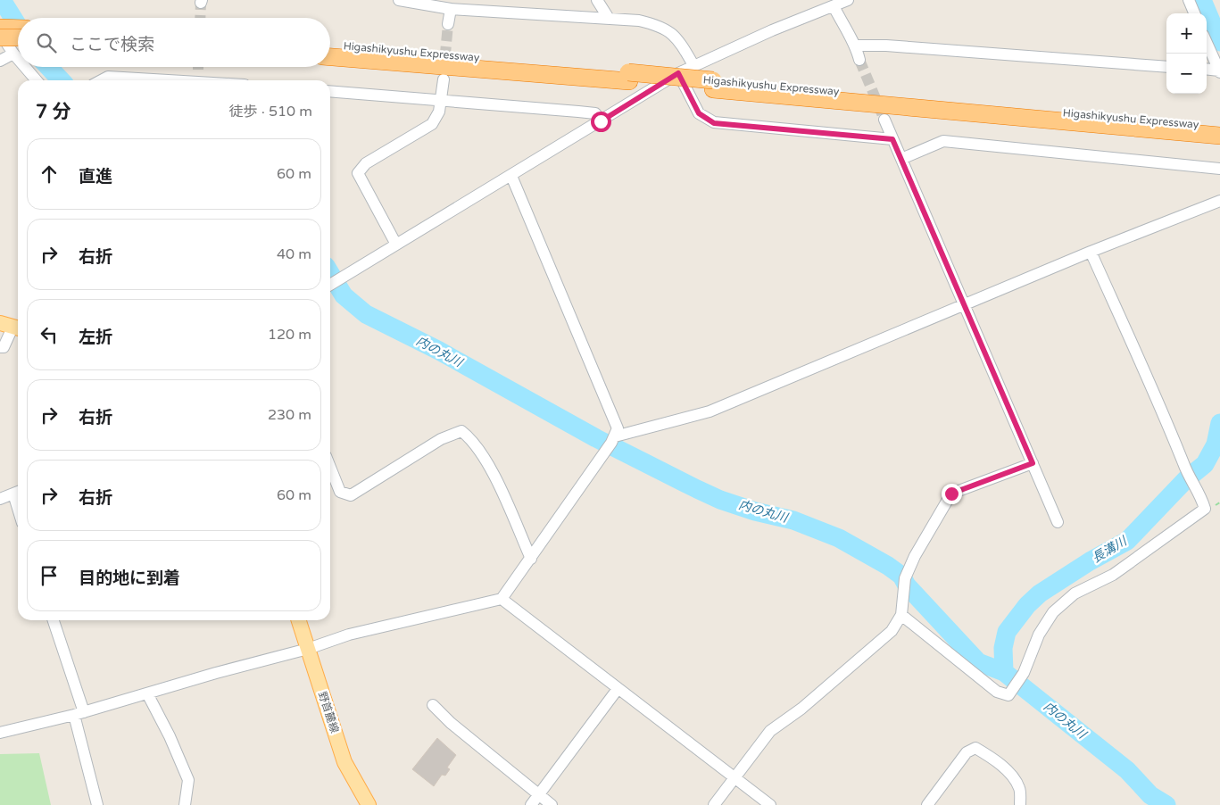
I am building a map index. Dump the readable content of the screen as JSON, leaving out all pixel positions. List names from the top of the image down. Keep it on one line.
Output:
{"streets":{"highway":["Higashikyushu Expressway"],"main road":["野首麓線"]},"water":["内の丸川","長溝川"],"page":{"map_buttons":["+","−"],"search":"ここで検索","heading":["7 分","徒歩 · 510 m"],"list":[["直進","60 m"],["右折","40 m"],["左折","120 m"],["右折","230 m"],["右折","60 m"],"目的地に到着"]}}
